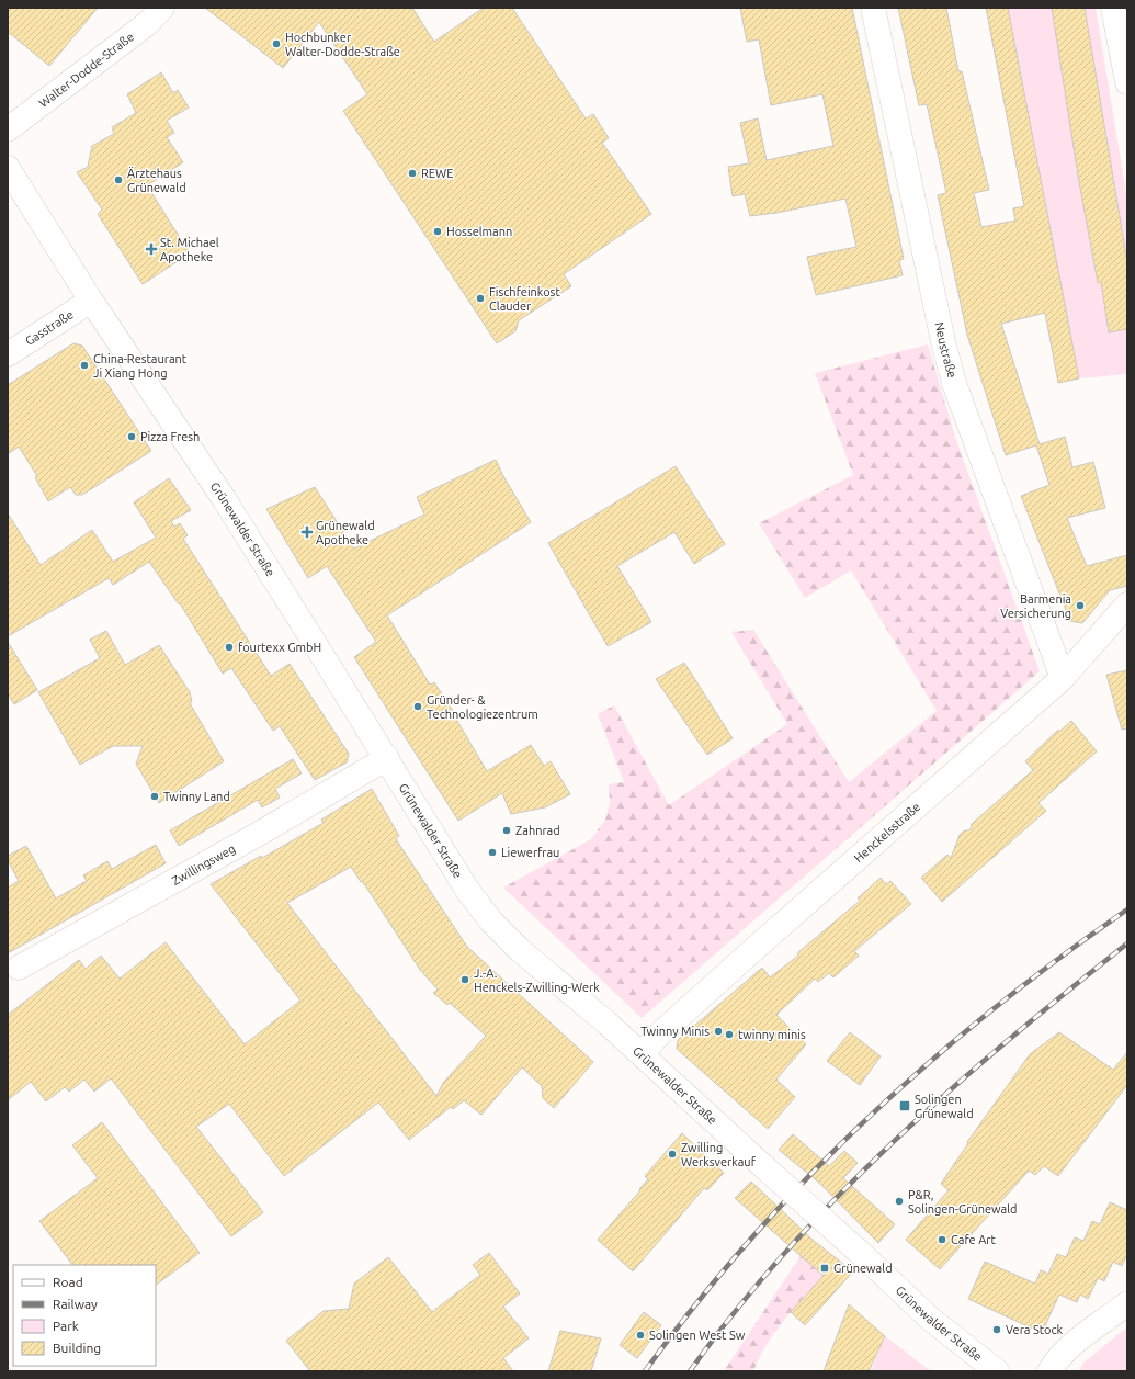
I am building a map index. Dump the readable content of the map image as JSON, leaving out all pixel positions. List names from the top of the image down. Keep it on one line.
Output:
{"streets":{"street":["Walter-Dodde-Straße","Gasstraße","Neustraße","Grünewalder Straße","Henckelsstraße","Zwillingsweg"]},"crossings":[["Gasstraße","Grünewalder Straße"],["Neustraße","Henckelsstraße"],["Grünewalder Straße","Henckelsstraße"],["Grünewalder Straße","Zwillingsweg"]],"places":{"other":["Hochbunker Walter-Dodde-Straße","REWE","Ärztehaus Grünewald","Hosselmann","Fischfeinkost Clauder","China-Restaurant Ji Xiang Hong","Pizza Fresh","Barmenia Versicherung","fourtexx GmbH","Gründer- & Technologiezentrum","Twinny Land","Zahnrad","Liewerfrau","J.-A. Henckels-Zwilling-Werk","Twinny Minis","twinny minis","Zwilling Werksverkauf","P&R, Solingen-Grünewald","Cafe Art","Vera Stock","Solingen West Sw"],"health":["St. Michael Apotheke","Grünewald Apotheke"],"transit":["Solingen Grünewald","Grünewald"]},"legend":["Road","Railway","Park","Building"]}
